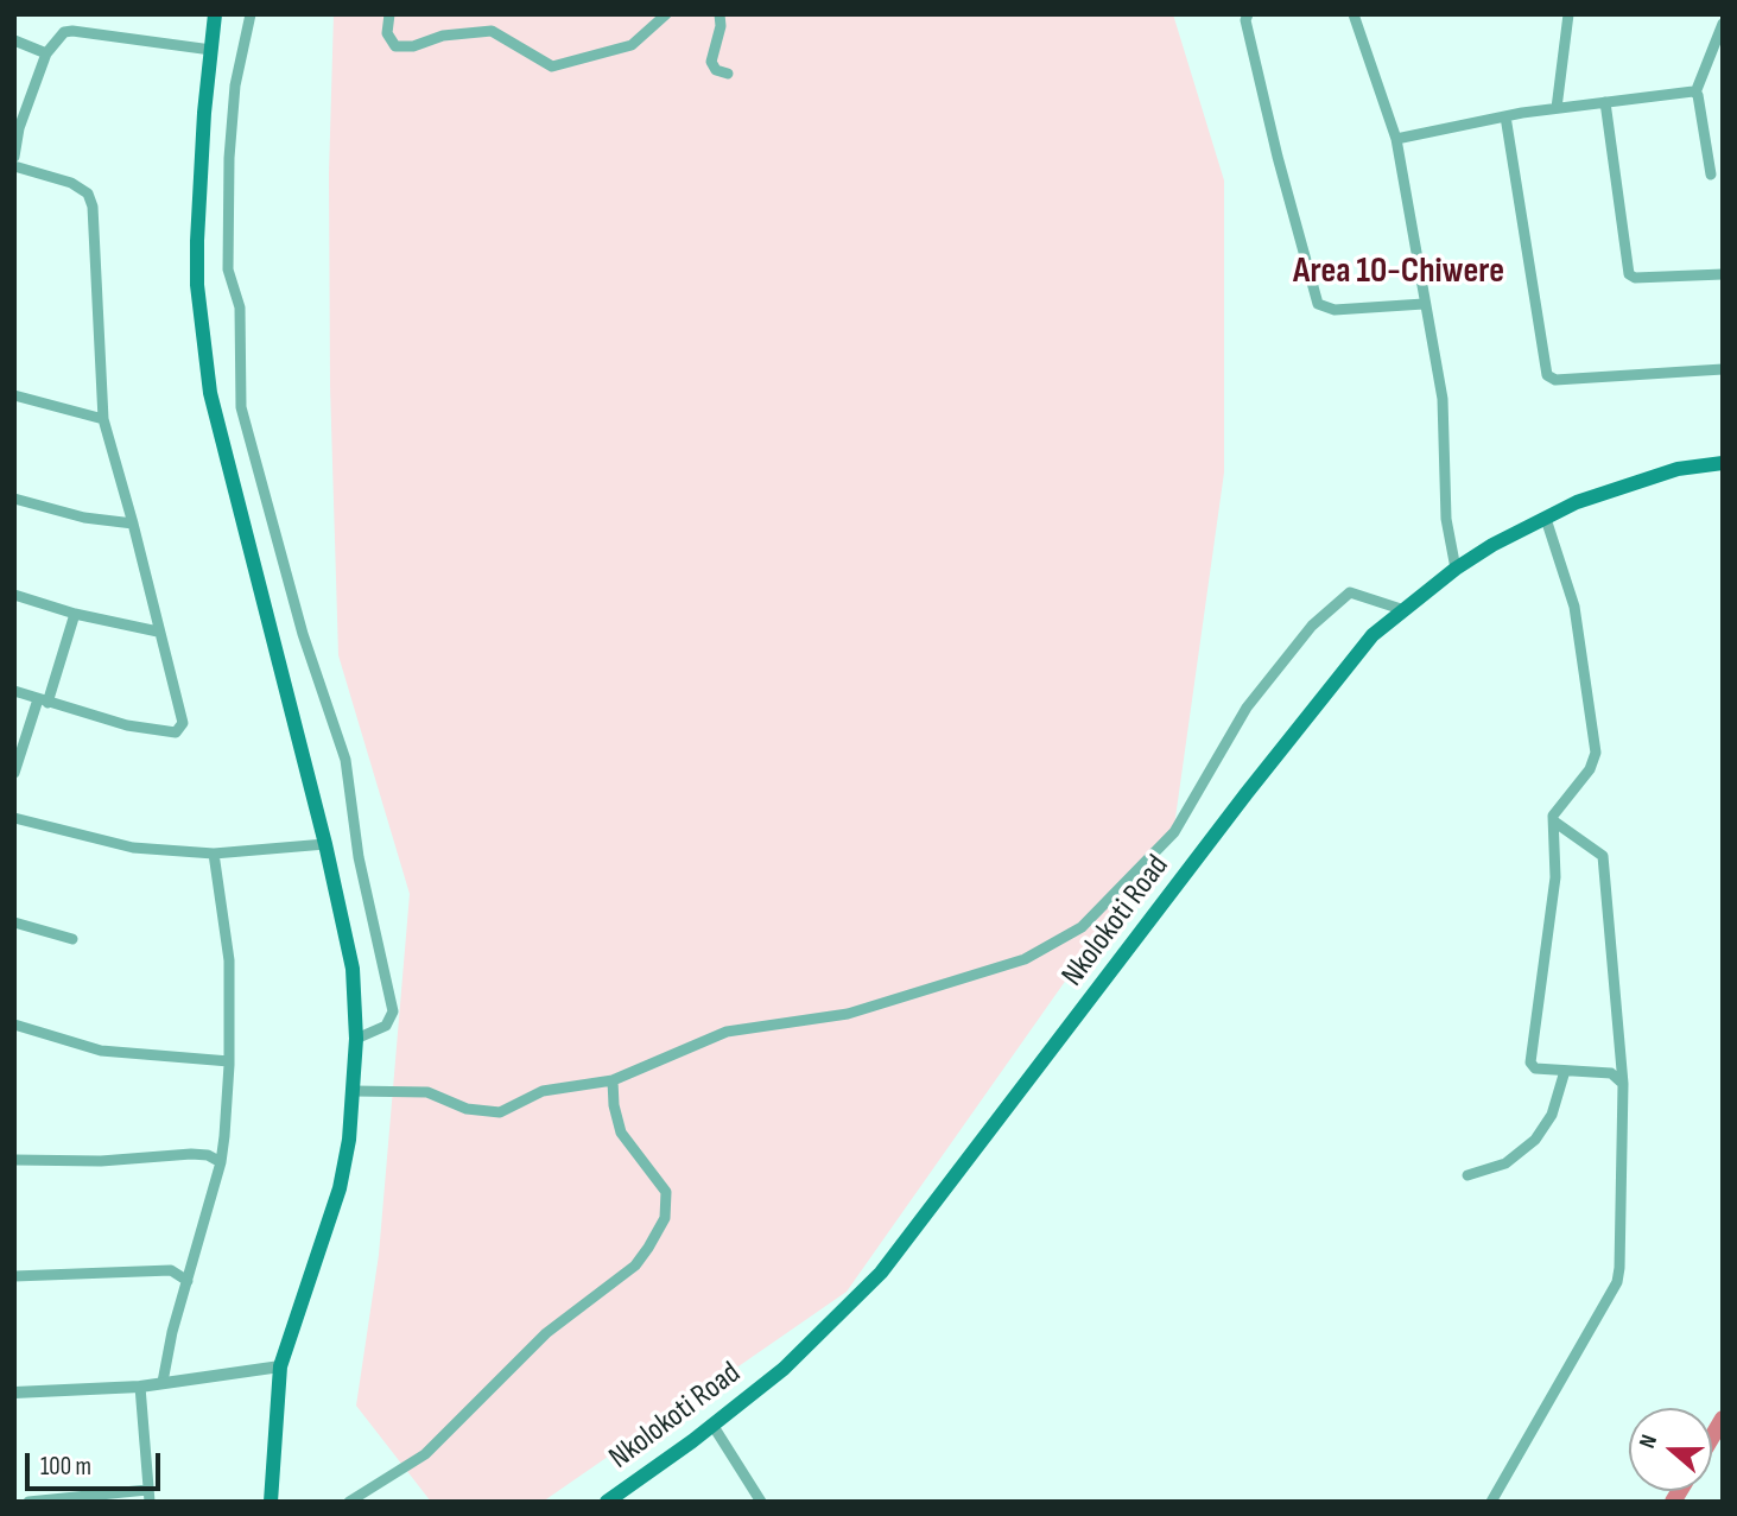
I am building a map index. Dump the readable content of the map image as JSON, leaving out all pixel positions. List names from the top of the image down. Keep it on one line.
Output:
{"streets":{"main road":["Nkolokoti Road"]},"districts":["Area 10-Chiwere"],"scale_bar":"100 m","north":"left"}
